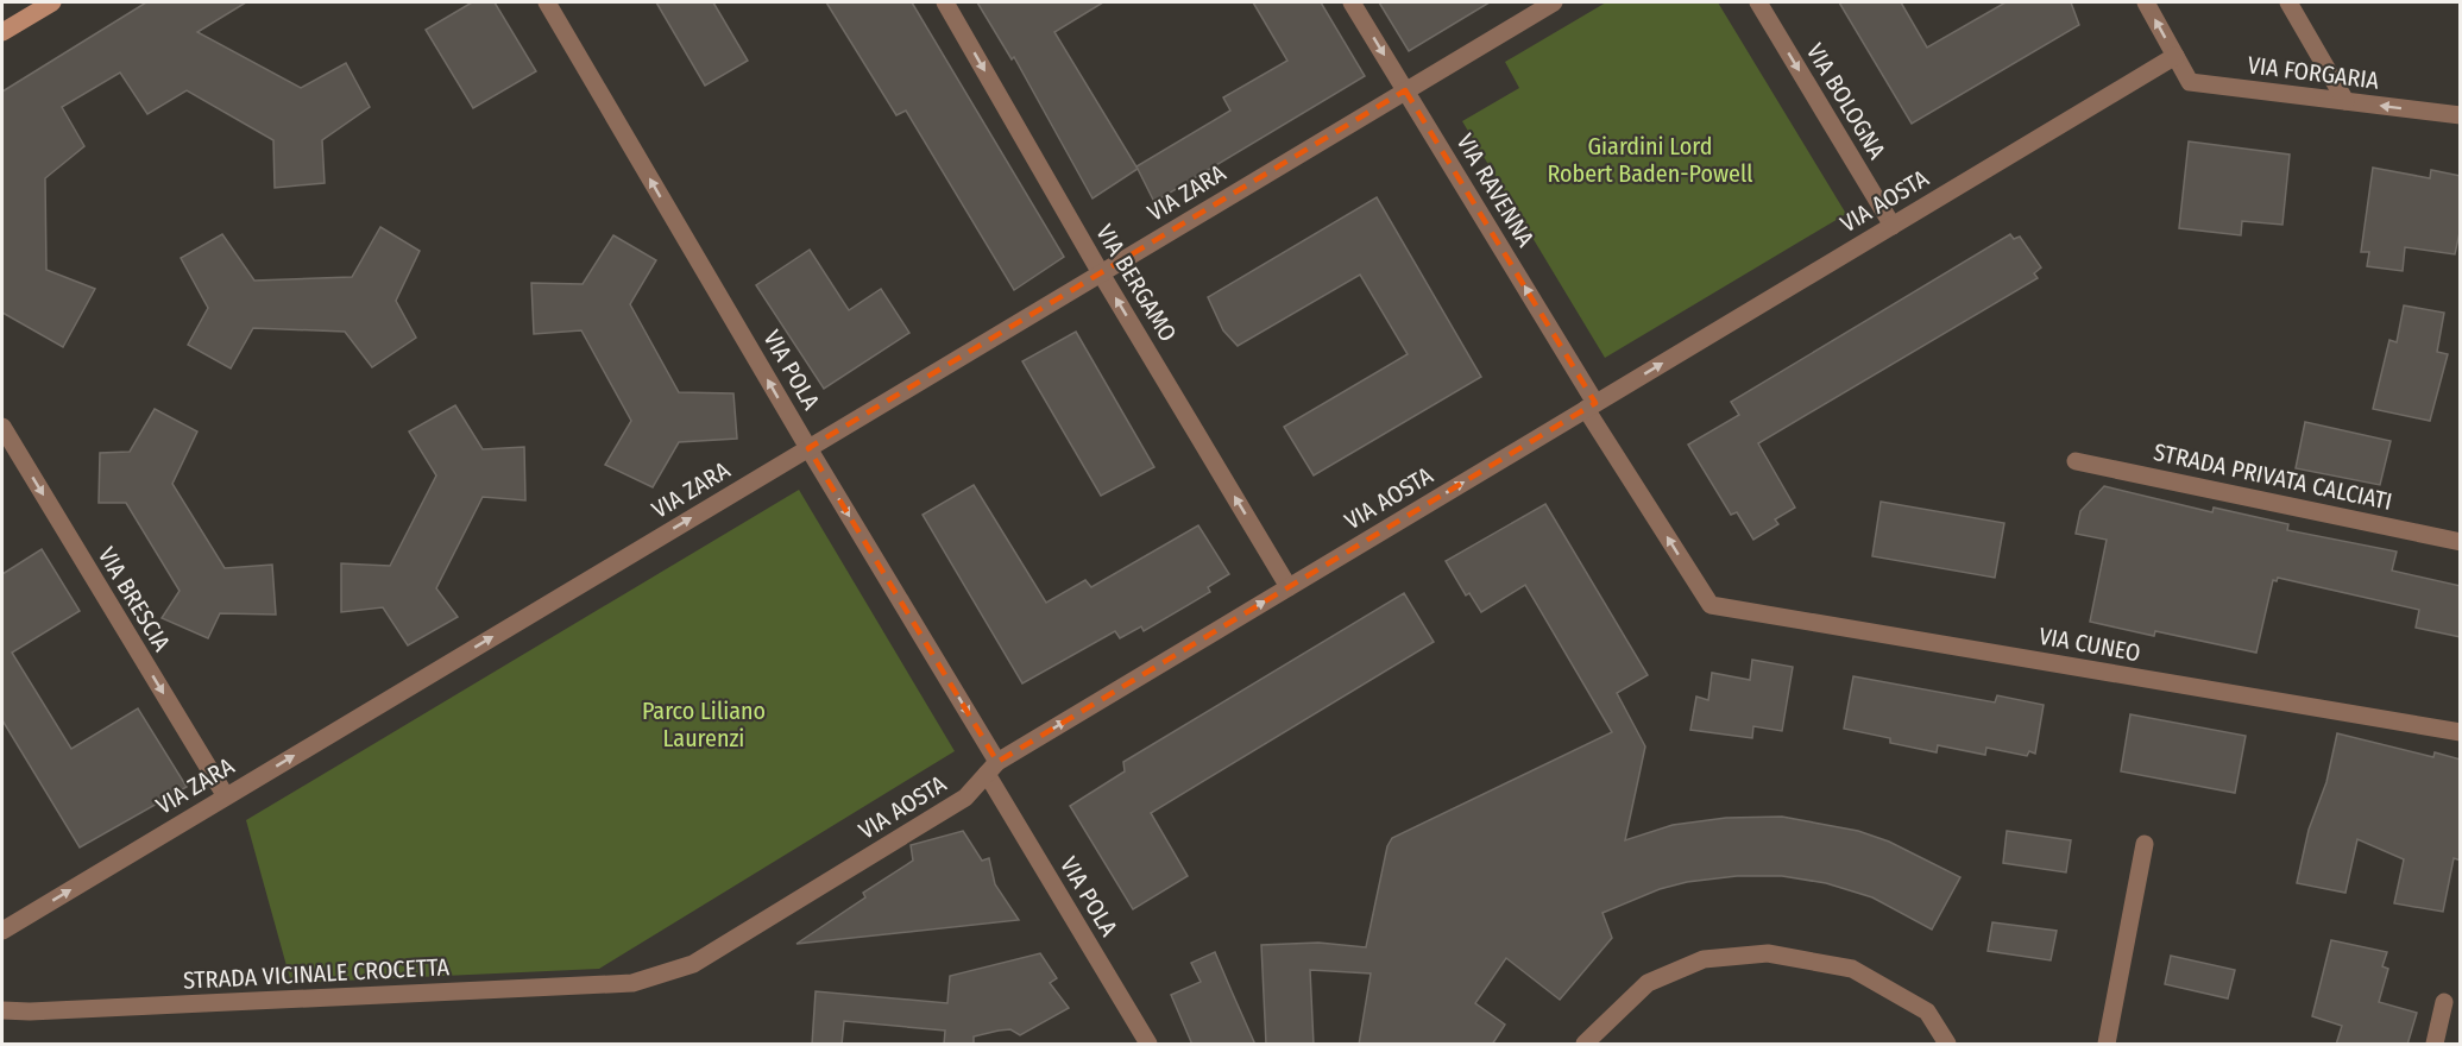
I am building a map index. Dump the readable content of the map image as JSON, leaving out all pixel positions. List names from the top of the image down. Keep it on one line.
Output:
{"streets":{"street":["VIA FORGARIA","VIA BOLOGNA","VIA RAVENNA","VIA ZARA","VIA AOSTA","VIA BERGAMO","VIA POLA","STRADA PRIVATA CALCIATI","VIA BRESCIA","VIA CUNEO","STRADA VICINALE CROCETTA"]},"crossings":[["VIA FORGARIA","VIA AOSTA"],["VIA BOLOGNA","VIA AOSTA"],["VIA RAVENNA","VIA ZARA"],["VIA RAVENNA","VIA AOSTA"],["VIA RAVENNA","VIA CUNEO"],["VIA ZARA","VIA BERGAMO"],["VIA ZARA","VIA POLA"],["VIA ZARA","VIA BRESCIA"],["VIA AOSTA","VIA BERGAMO"],["VIA AOSTA","VIA POLA"],["VIA AOSTA","STRADA VICINALE CROCETTA"]],"one_way":["VIA FORGARIA","VIA BOLOGNA","VIA ZARA","VIA AOSTA","VIA BRESCIA"],"parks":["Giardini Lord Robert Baden-Powell","Parco Liliano Laurenzi"]}
